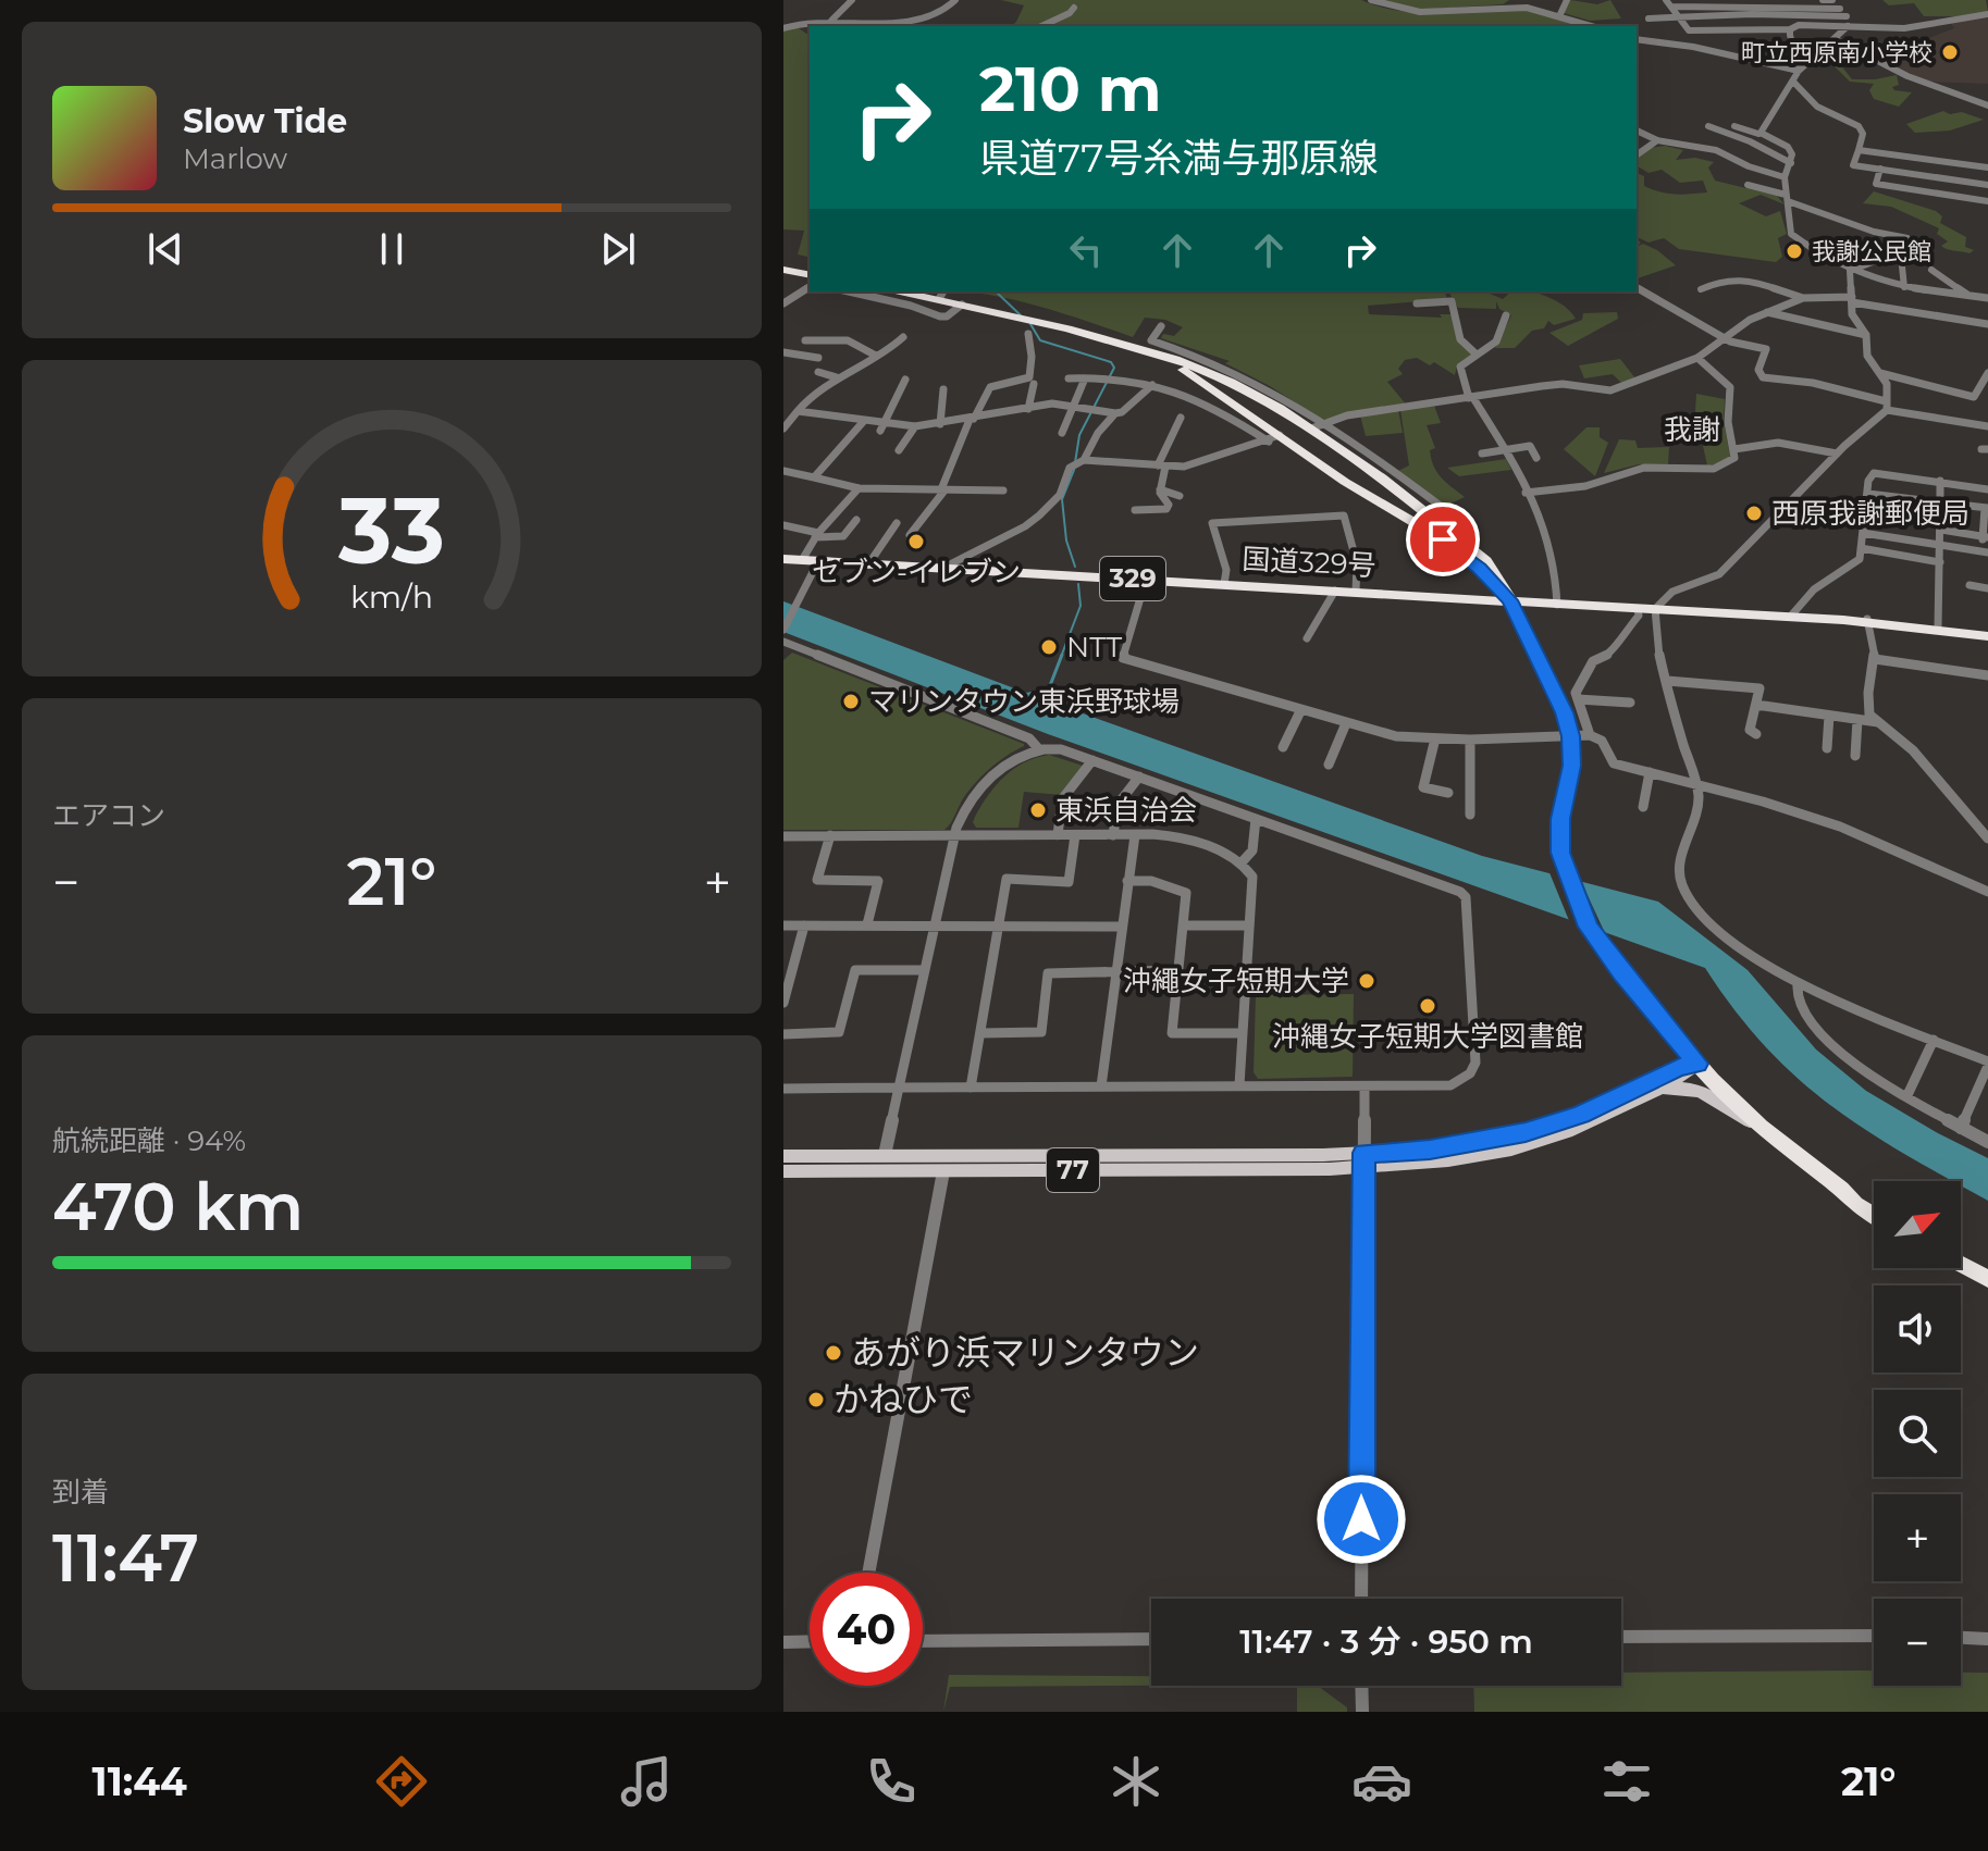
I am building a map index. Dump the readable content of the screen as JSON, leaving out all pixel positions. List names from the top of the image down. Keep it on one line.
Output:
{"streets":{"highway":["国道329号","329"],"main road":["77"]},"districts":["我謝"],"places":["町立西原南小学校","我謝公民館","西原我謝郵便局","セブン-イレブン","NTT","マリンタウン東浜野球場","東浜自治会","沖繩女子短期大学","沖縄女子短期大学図書館","あがり浜マリンタウン","かねひで"],"north":"top right","page":{"turn":["210 m","県道77号糸満与那原線"],"song":["Slow Tide","Marlow"],"tile":["エアコン",["航続距離 · 94%","470 km"],["到着","11:47"]],"heat":["−","21°","+"],"map_buttons":["+","−"],"limit":"40","trip":"11:47 · 3 分 · 950 m","tabs":["11:44","21°"],"gauge":["33","km/h"]}}
